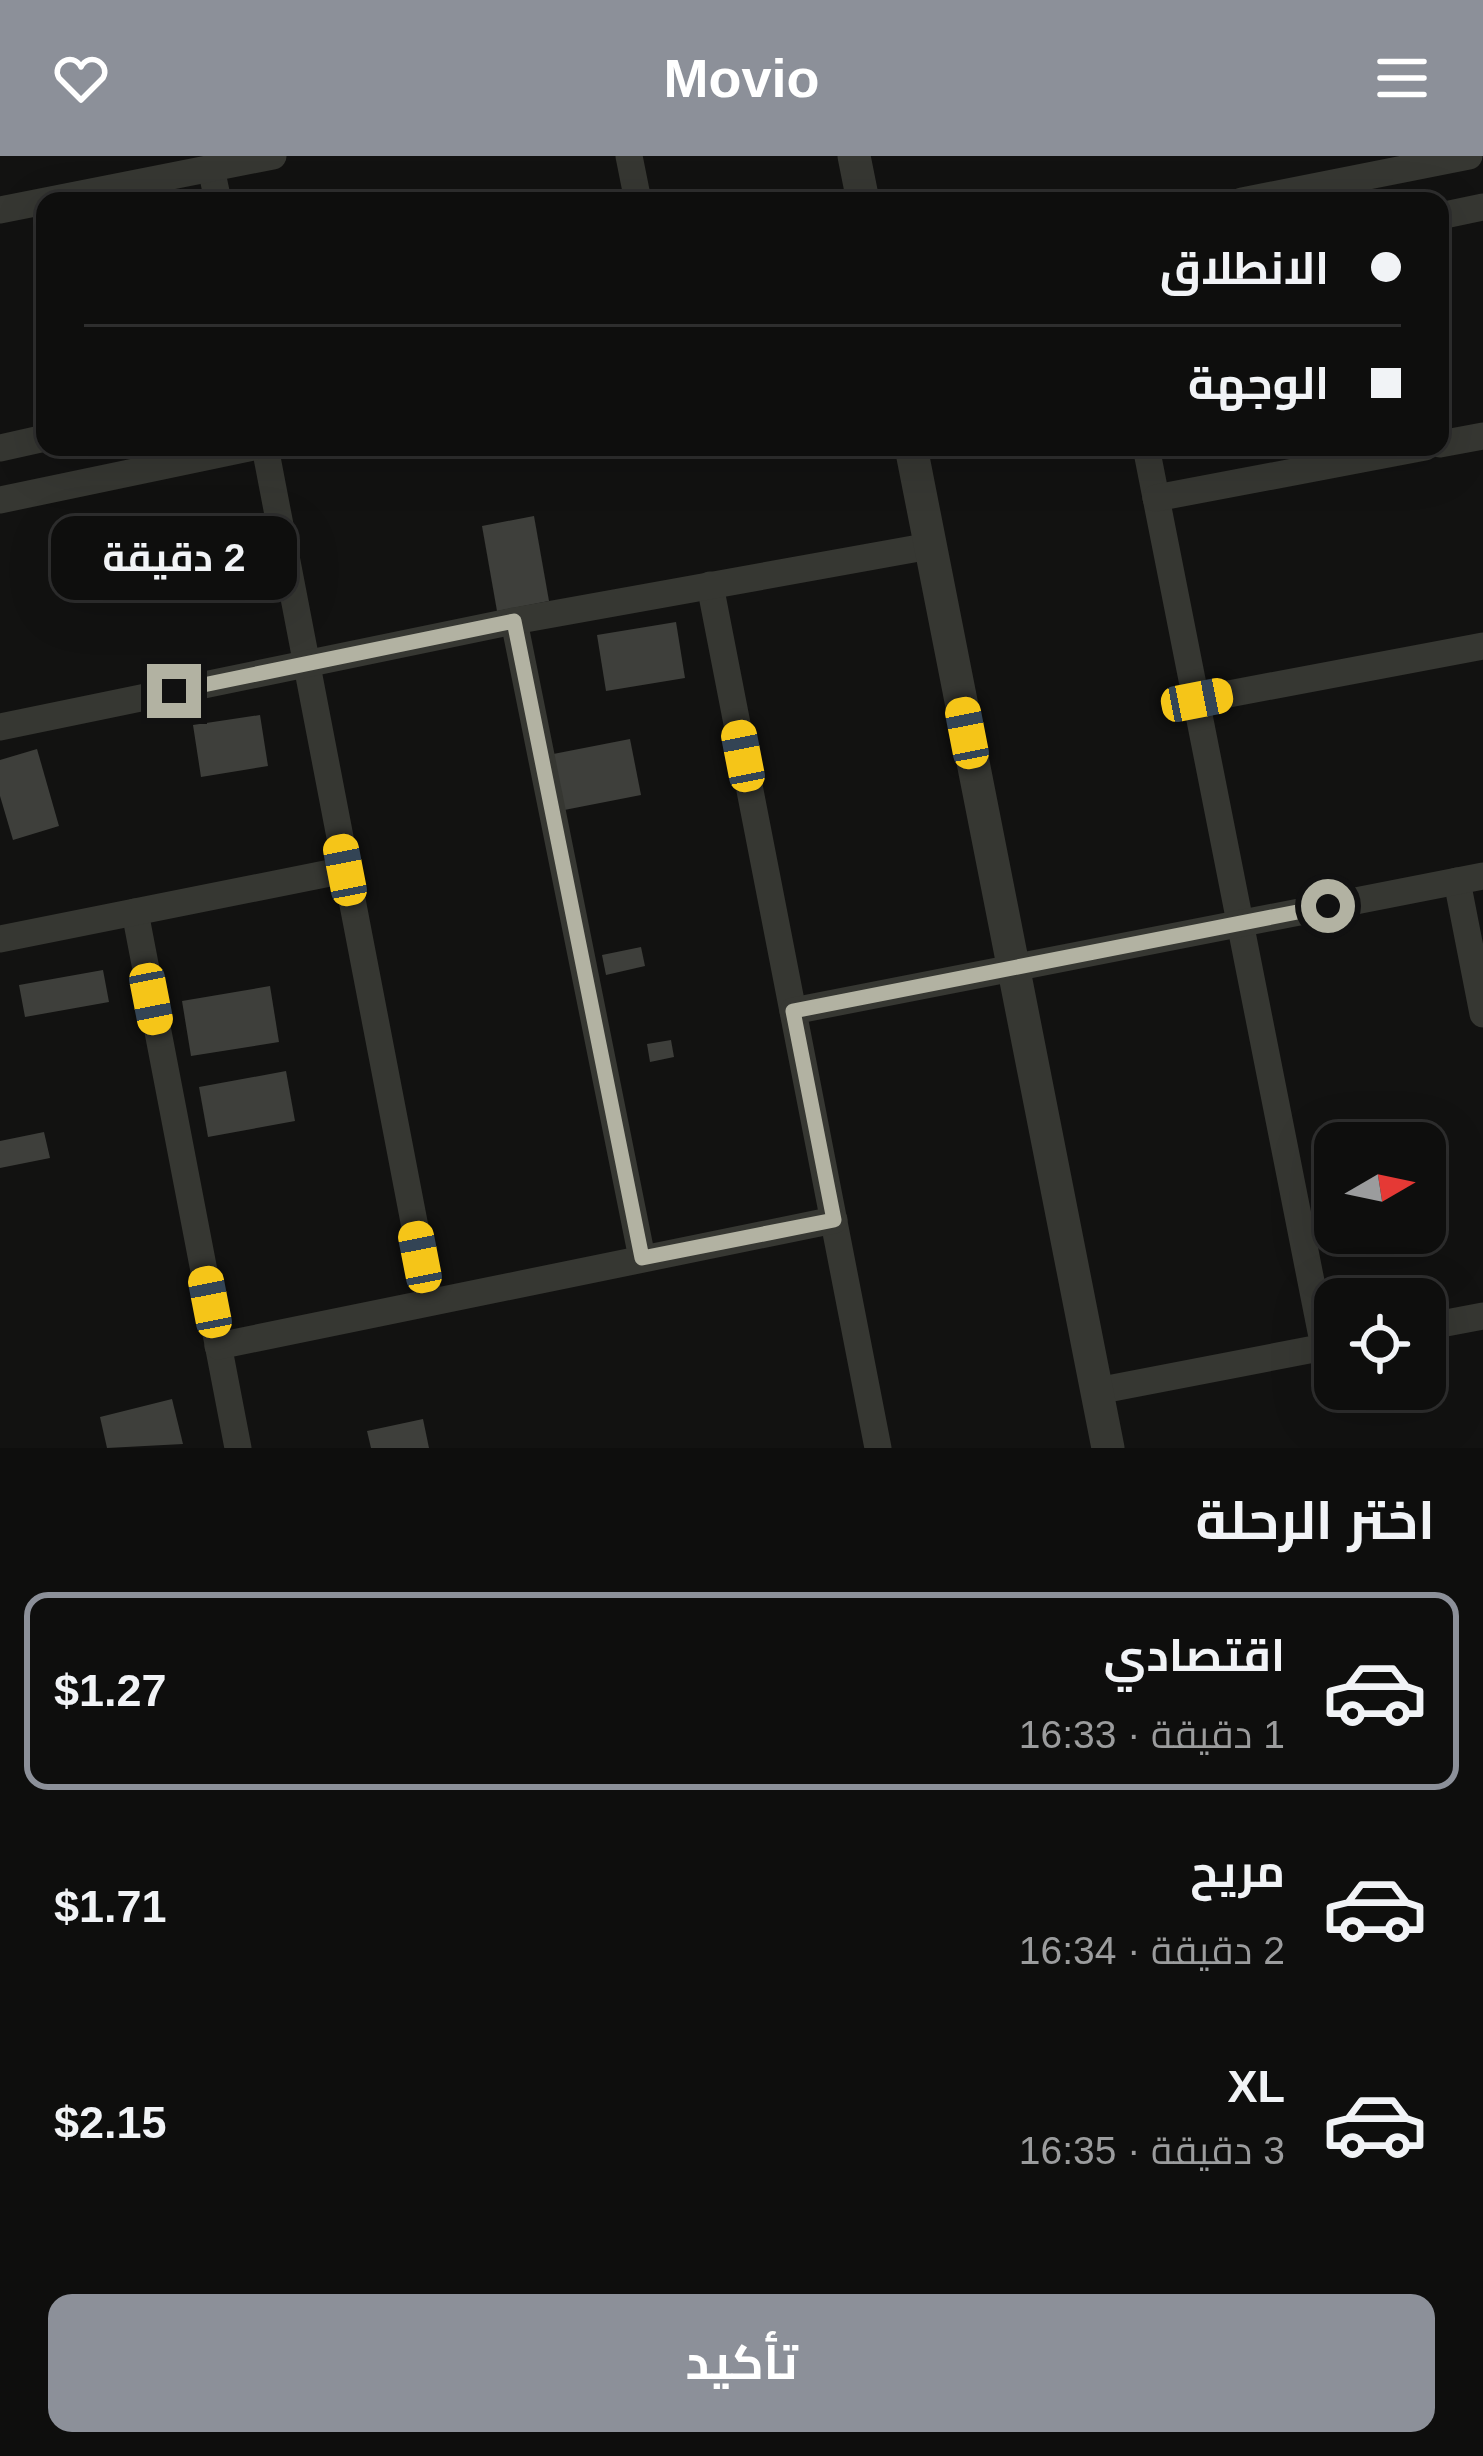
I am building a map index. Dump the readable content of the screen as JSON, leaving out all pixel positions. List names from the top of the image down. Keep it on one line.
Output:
{"north":"right","page":{"header":"Movio","banner":["الانطلاق","الوجهة"],"bubble":"2 دقيقة","heading":"اختر الرحلة","list":[{"name":"اقتصادي","note":"1 دقيقة · 16:33","value":"$1.27"},{"name":"مريح","note":"2 دقيقة · 16:34","value":"$1.71"},{"name":"XL","note":"3 دقيقة · 16:35","value":"$2.15"}],"buttons":"تأكيد"}}
